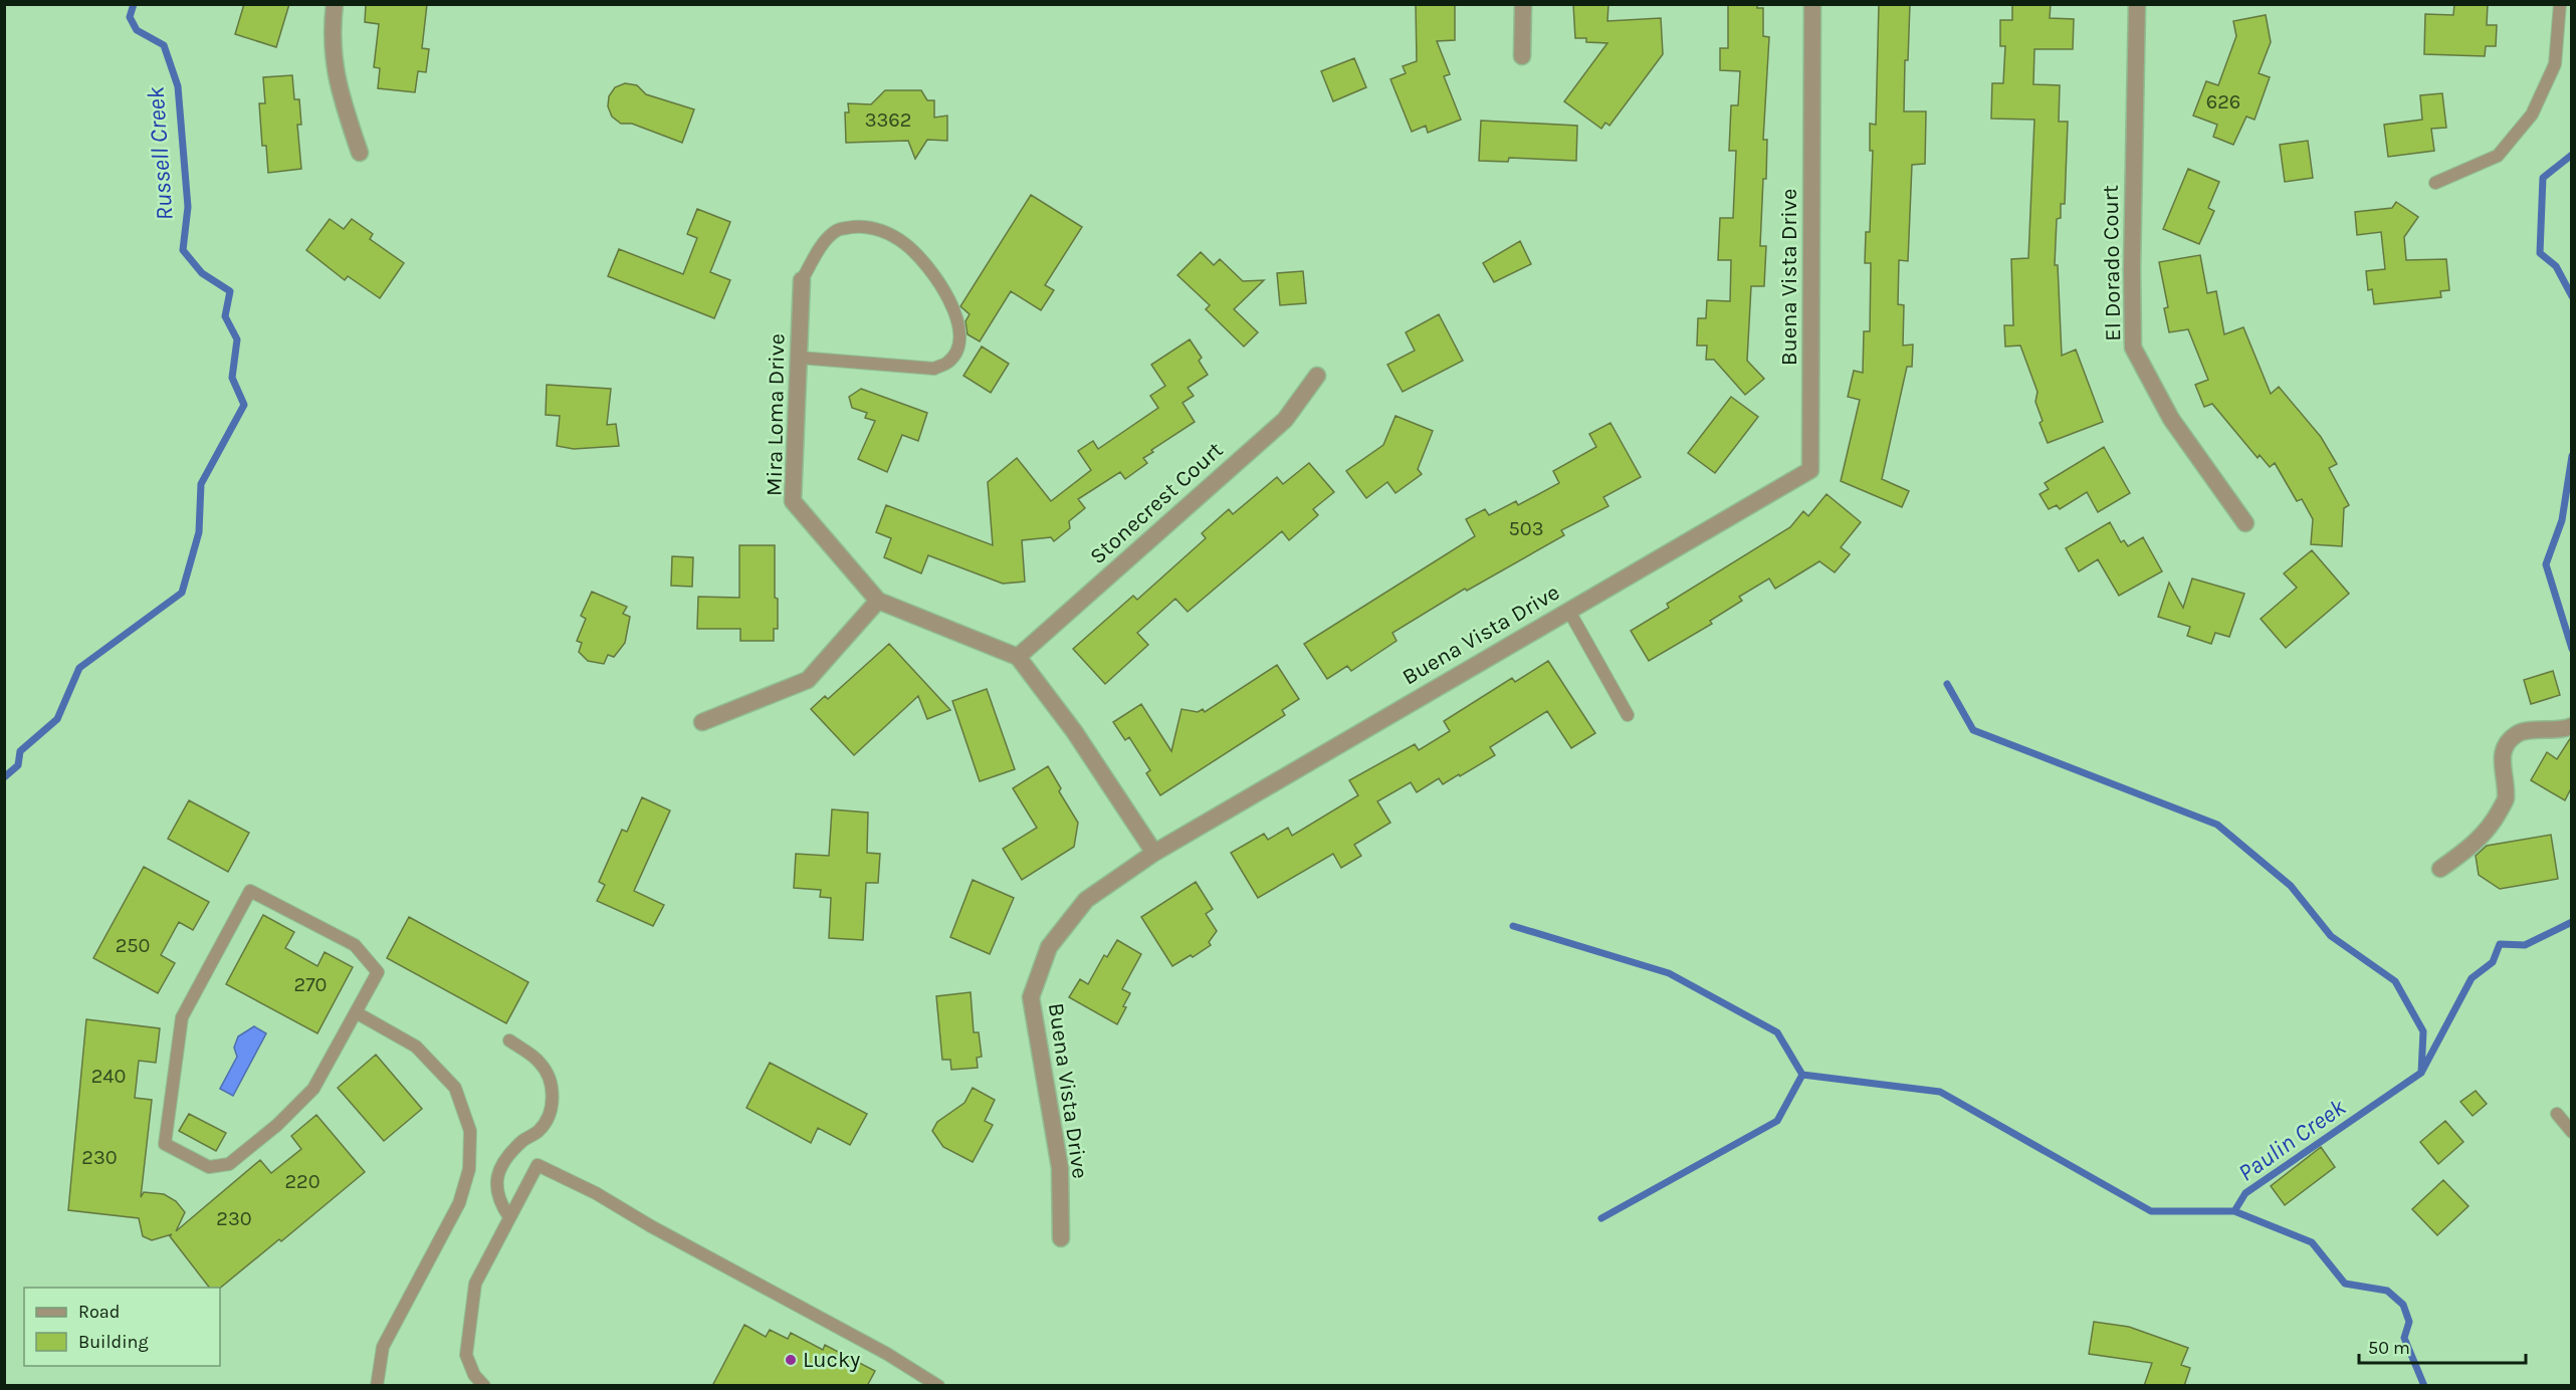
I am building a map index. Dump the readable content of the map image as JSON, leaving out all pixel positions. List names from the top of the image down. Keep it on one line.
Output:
{"streets":{"street":["El Dorado Court","Buena Vista Drive","Mira Loma Drive","Stonecrest Court"]},"crossings":[["Mira Loma Drive","Stonecrest Court"]],"water":["Russell Creek","Paulin Creek"],"places":["Lucky"],"house_numbers":["626","3362","503","250","270","240","230","220","230"],"legend":["Road","Building"],"scale_bar":"50 m"}
